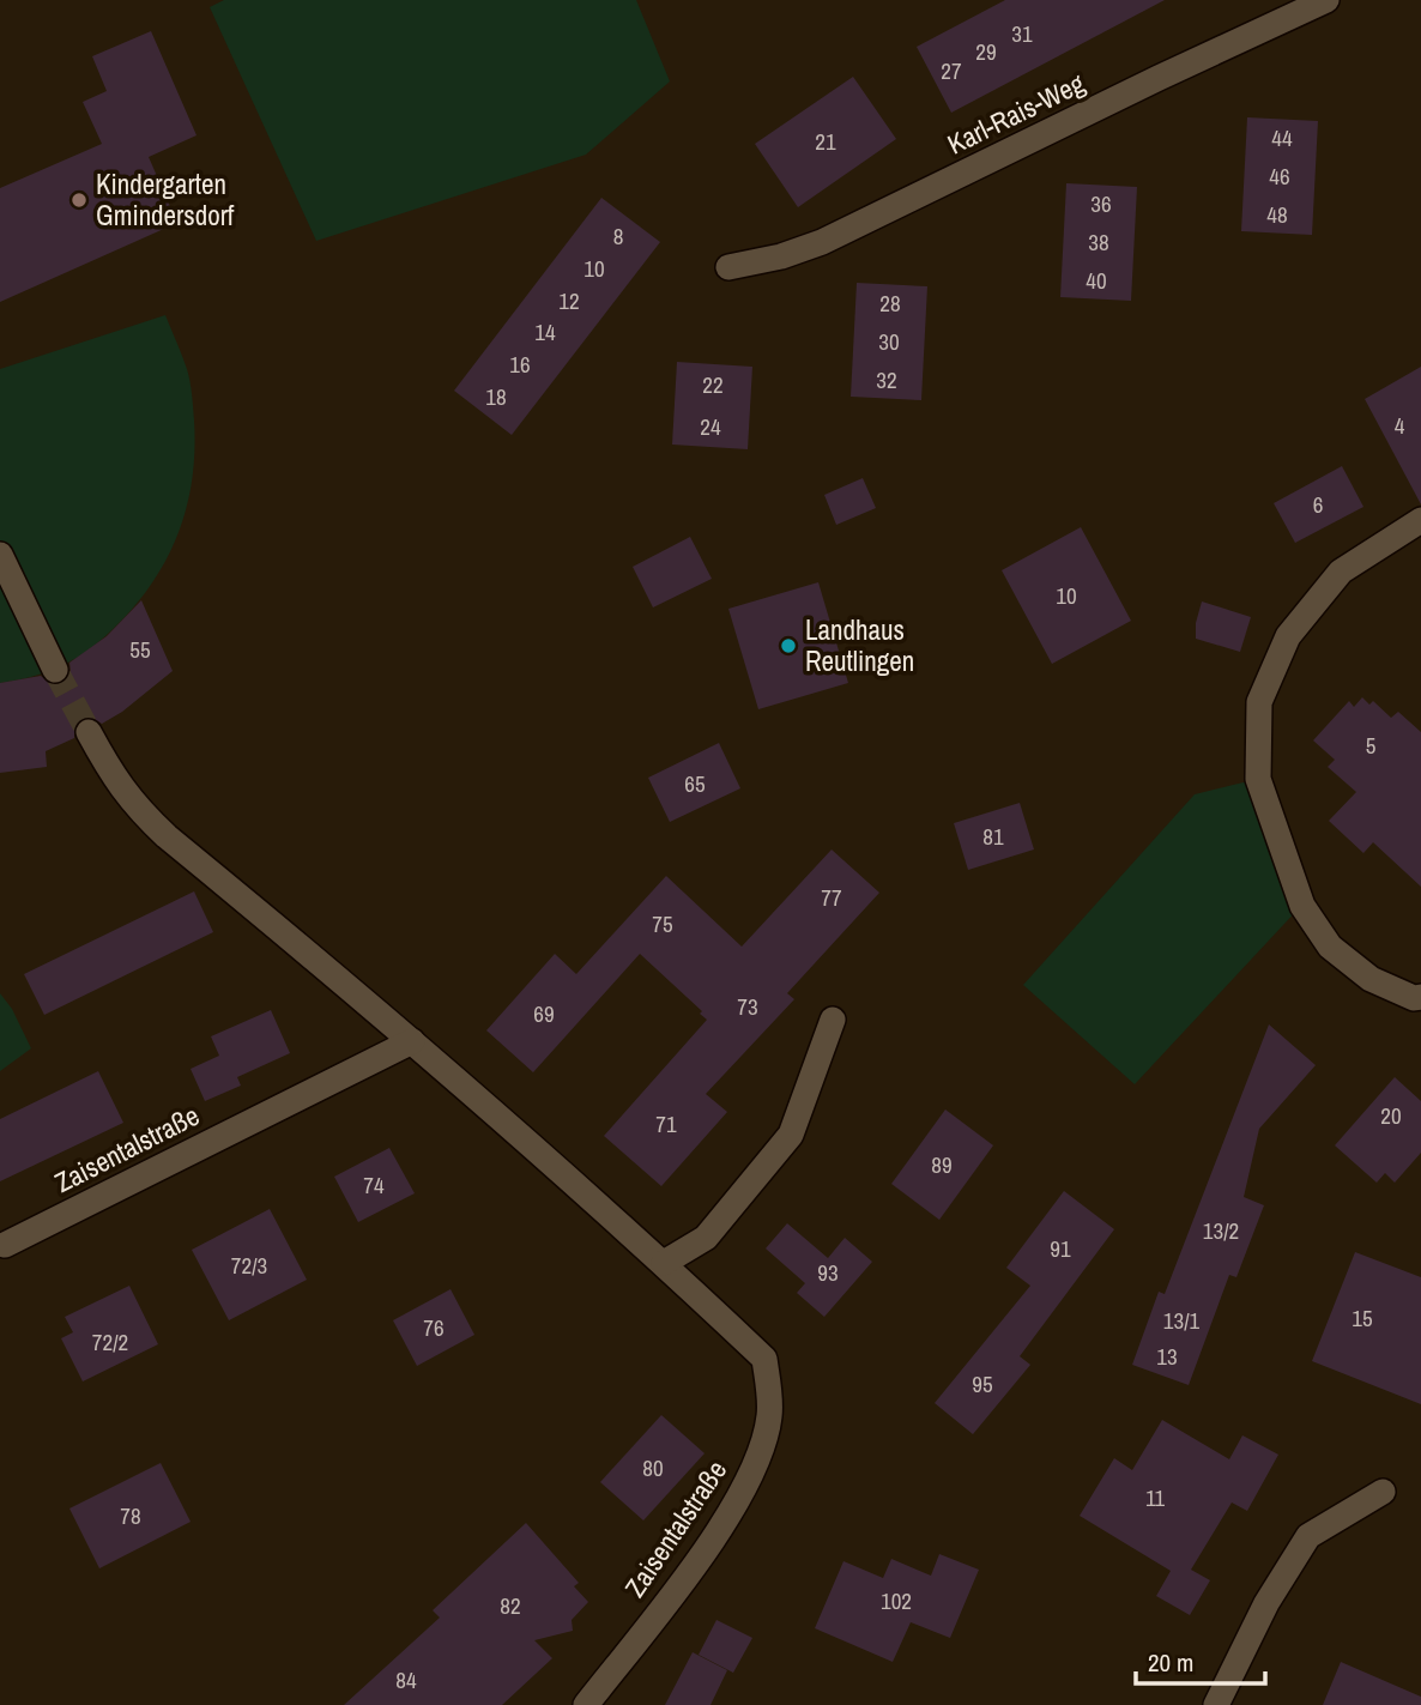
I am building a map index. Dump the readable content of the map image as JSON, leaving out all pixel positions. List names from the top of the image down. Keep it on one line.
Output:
{"streets":{"street":["Karl-Rais-Weg","Zaisentalstraße"]},"places":["Kindergarten Gmindersdorf","Landhaus Reutlingen"],"house_numbers":["31","29","27","44","21","46","36","48","8","38","10","40","12","28","14","30","16","32","22","18","4","24","6","10","55","5","65","81","77","75","73","69","20","71","89","74","13/2","91","72/3","93","15","13/1","76","72/2","13","95","80","11","78","102","82","84"],"scale_bar":"20 m"}
